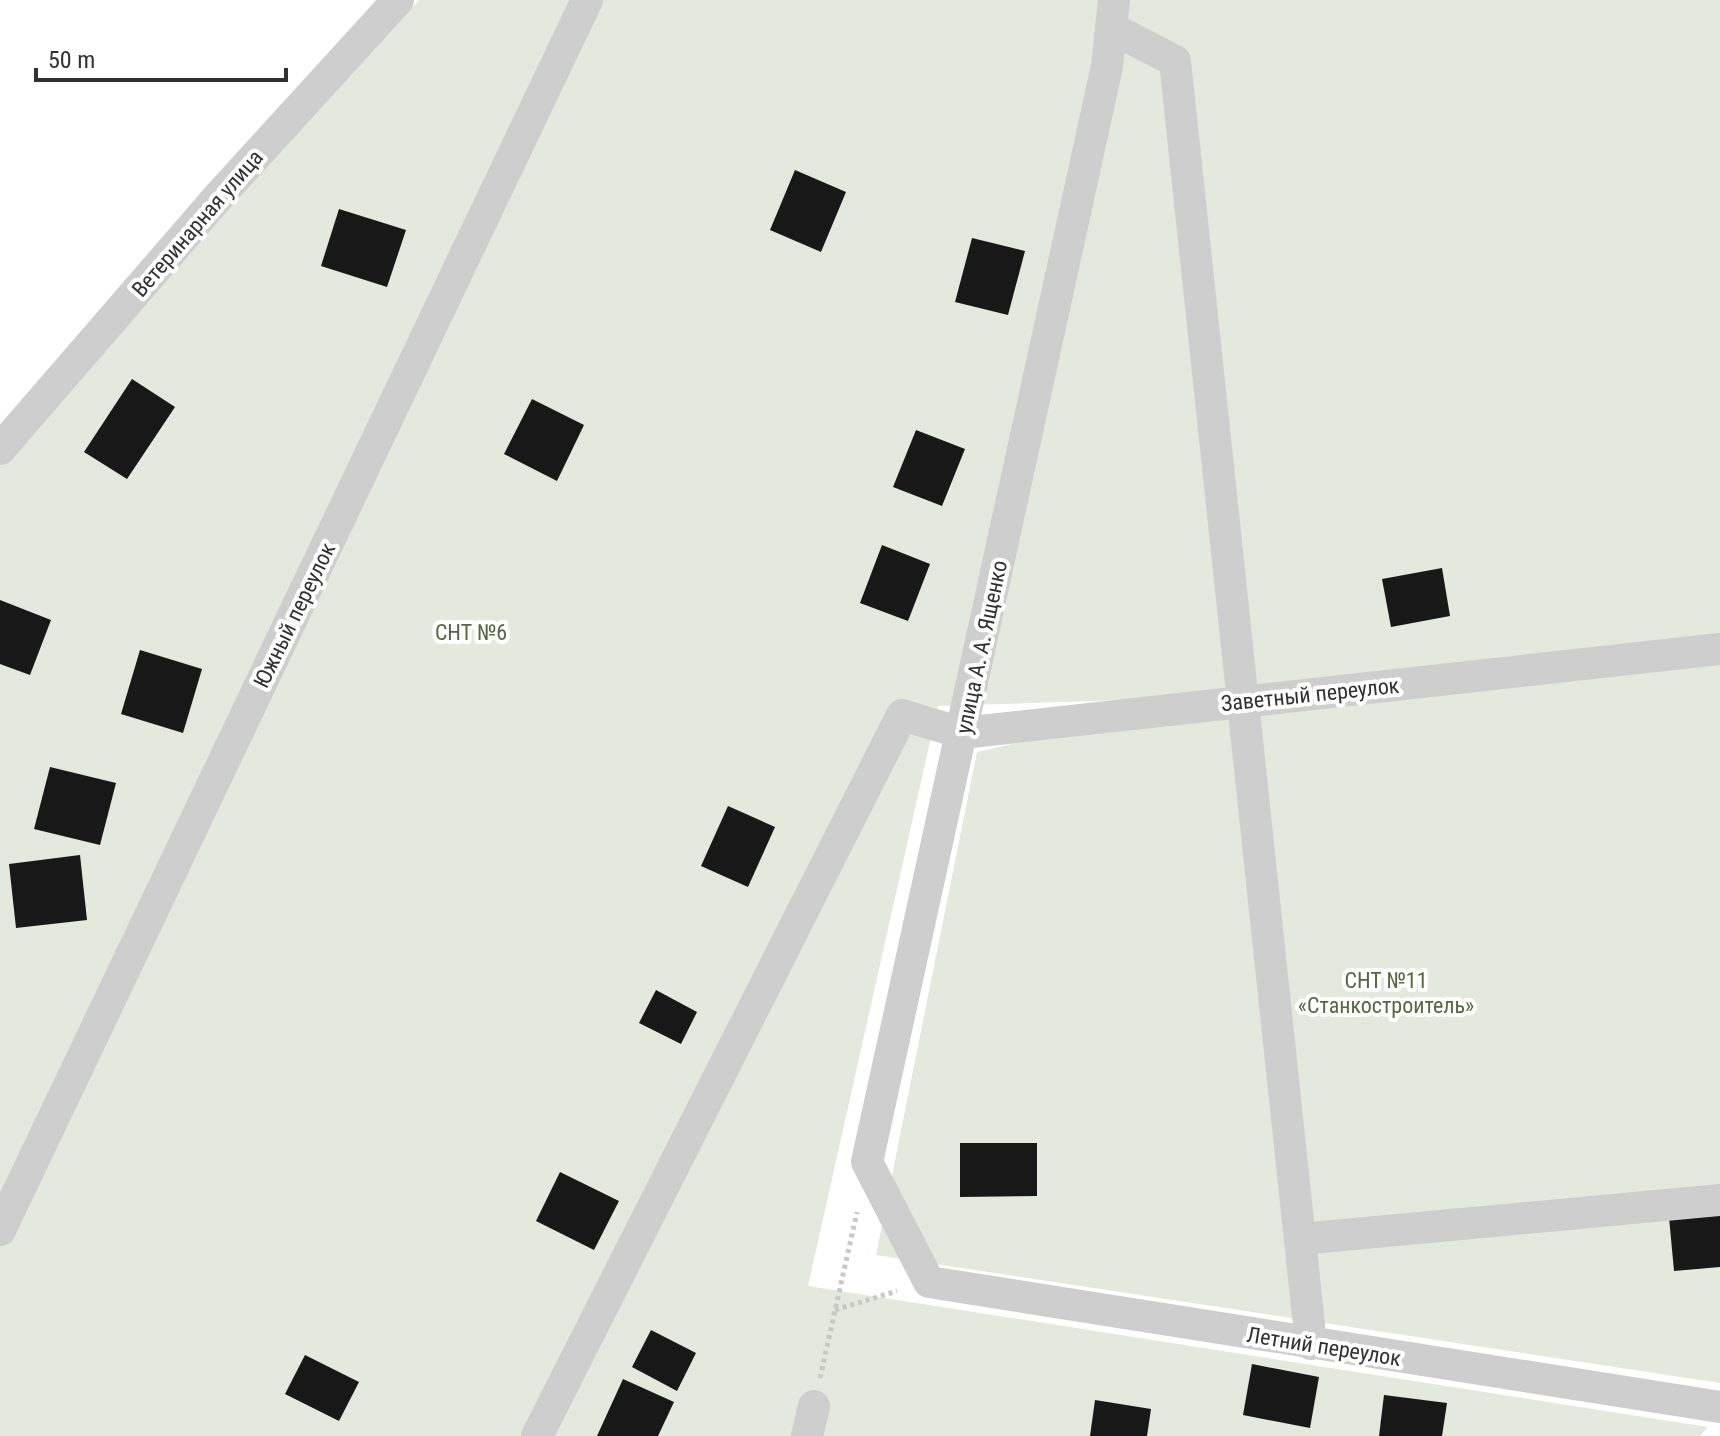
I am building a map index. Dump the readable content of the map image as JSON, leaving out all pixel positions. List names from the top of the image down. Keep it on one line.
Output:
{"streets":{"street":["Ветеринарная улица","Южный переулок","улица А. А. Ященко","Заветный переулок","Летний переулок"]},"crossings":[["улица А. А. Ященко","Заветный переулок"]],"parks":["СНТ №6","СНТ №11 «Станкостроитель»"],"scale_bar":"50 m"}
